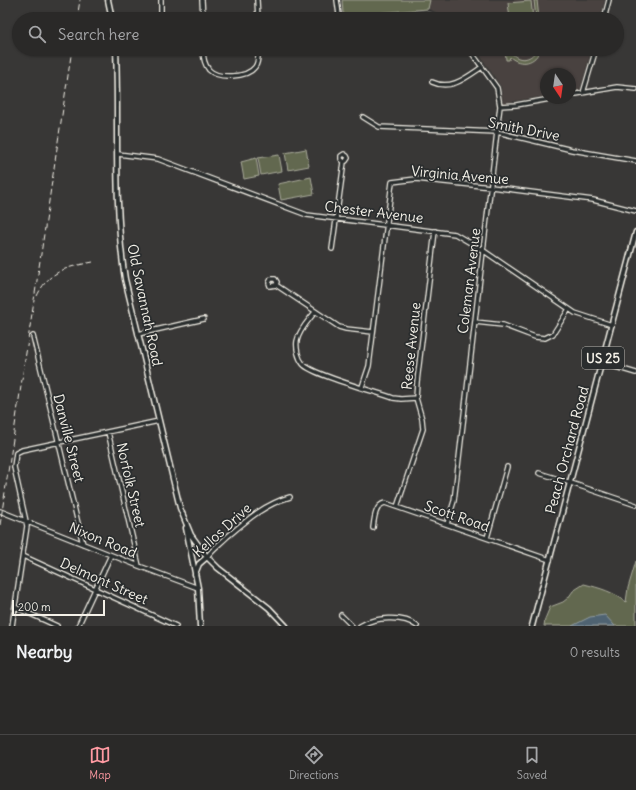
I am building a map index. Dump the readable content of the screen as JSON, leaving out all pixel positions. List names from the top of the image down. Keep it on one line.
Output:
{"streets":{"main road":["Old Savannah Road","US 25","Peach Orchard Road","Kellos Drive"],"street":["Smith Drive","Virginia Avenue","Chester Avenue","Coleman Avenue","Reese Avenue","Danville Street","Norfolk Street","Scott Road","Nixon Road","Delmont Street"]},"crossings":[["Smith Drive","Coleman Avenue"],["Virginia Avenue","Chester Avenue"],["Virginia Avenue","Coleman Avenue"],["Chester Avenue","Coleman Avenue"],["Chester Avenue","Old Savannah Road"],["Chester Avenue","Reese Avenue"],["Chester Avenue","Peach Orchard Road"],["Coleman Avenue","Scott Road"],["Reese Avenue","Scott Road"],["Danville Street","Nixon Road"],["Peach Orchard Road","Scott Road"],["Norfolk Street","Nixon Road"]],"scale_bar":"200 m","north":"bottom","page":{"search":"Search here","scale":"200 m","heading":["Nearby","0 results"],"nav":["Map","Directions","Saved"]}}
